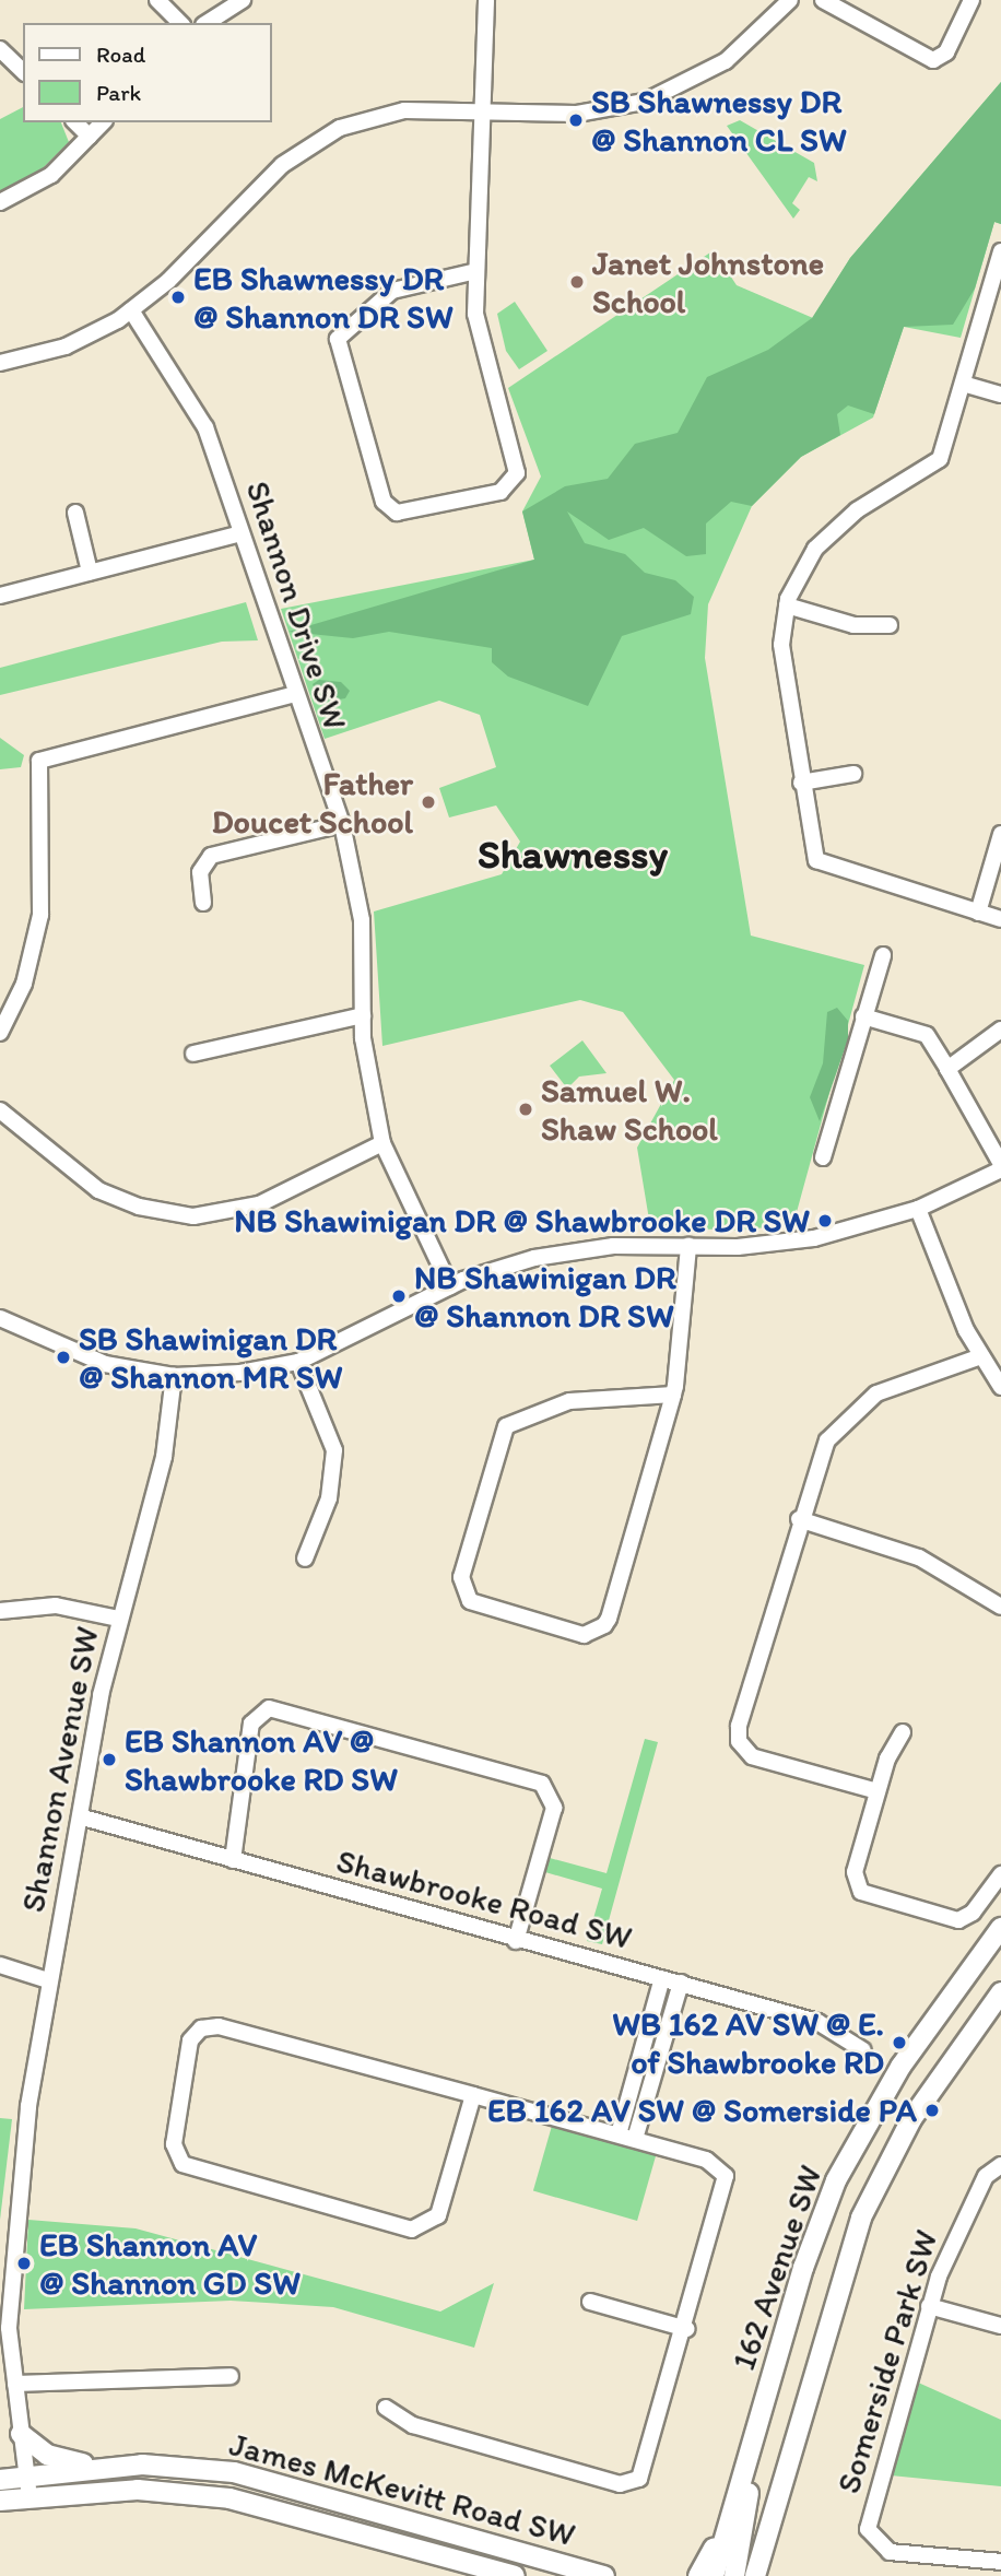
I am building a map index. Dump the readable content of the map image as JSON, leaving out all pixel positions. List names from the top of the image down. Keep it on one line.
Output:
{"streets":{"main road":["162 Avenue SW","James McKevitt Road SW"],"street":["Shannon Drive SW","Shannon Avenue SW","Shawbrooke Road SW","Somerside Park SW"]},"crossings":[["Shannon Avenue SW","Shawbrooke Road SW"],["Shannon Avenue SW","James McKevitt Road SW"]],"districts":["Shawnessy"],"places":["SB Shawnessy DR @ Shannon CL SW","Janet Johnstone School","EB Shawnessy DR @ Shannon DR SW","Father Doucet School","Samuel W. Shaw School","NB Shawinigan DR @ Shawbrooke DR SW","NB Shawinigan DR @ Shannon DR SW","SB Shawinigan DR @ Shannon MR SW","EB Shannon AV @ Shawbrooke RD SW","WB 162 AV SW @ E. of Shawbrooke RD","EB 162 AV SW @ Somerside PA","EB Shannon AV @ Shannon GD SW"],"legend":["Road","Park"]}
